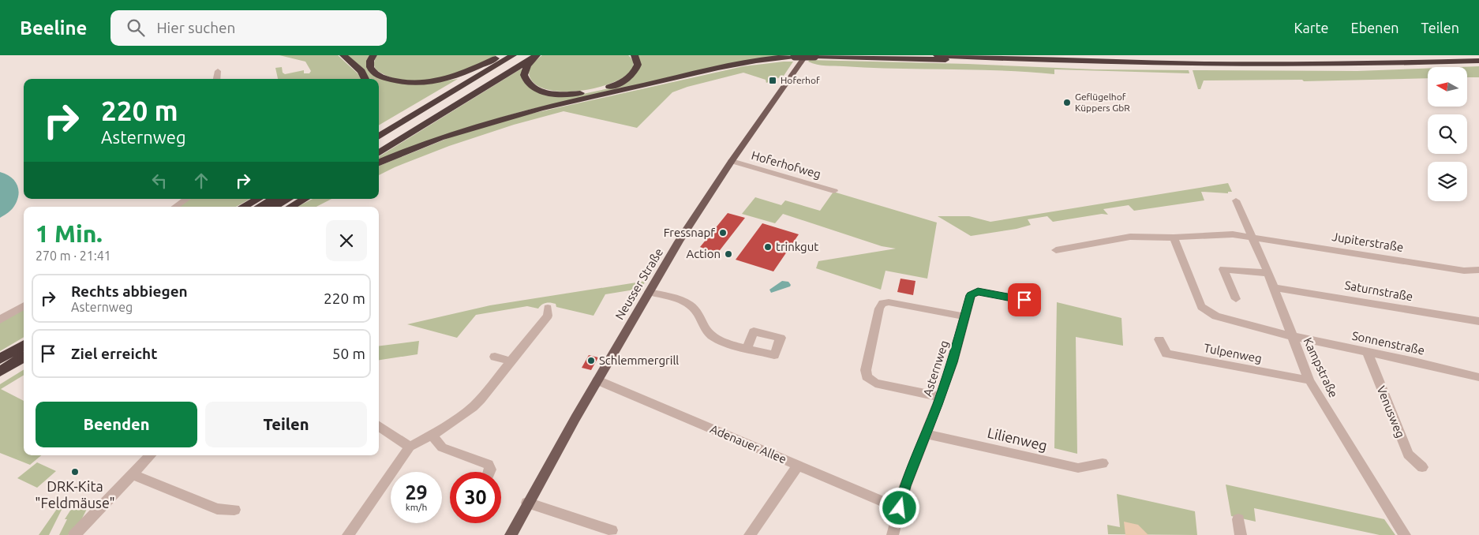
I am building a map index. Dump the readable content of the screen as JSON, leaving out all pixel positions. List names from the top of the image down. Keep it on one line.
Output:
{"streets":{"main road":["Neusser Straße"],"street":["Hoferhofweg","Jupiterstraße","Saturnstraße","Sonnenstraße","Tulpenweg","Kampstraße","Asternweg","Venusweg","Lilienweg","Adenauer Allee"]},"crossings":[["Hoferhofweg","Neusser Straße"],["Jupiterstraße","Sonnenstraße"],["Jupiterstraße","Kampstraße"],["Neusser Straße","Adenauer Allee"],["Saturnstraße","Kampstraße"],["Sonnenstraße","Kampstraße"],["Sonnenstraße","Venusweg"],["Tulpenweg","Kampstraße"],["Asternweg","Lilienweg"],["Asternweg","Adenauer Allee"]],"places":{"transit":["Hoferhof"],"other":["Geflügelhof Küppers GbR","Fressnapf","trinkgut","Action","Schlemmergrill","DRK-Kita \"Feldmäuse\""]},"north":"left","page":{"header":"Beeline","search":"Hier suchen","nav":["Karte","Ebenen","Teilen"],"turn":["220 m","Asternweg"],"heading":["1 Min.","270 m · 21:41"],"list":[{"name":"Rechts abbiegen","note":"Asternweg","value":"220 m"},{"name":"Ziel erreicht","value":"50 m"}],"buttons":["Beenden","Teilen"],"speed":"29 km/h","limit":"30"}}
